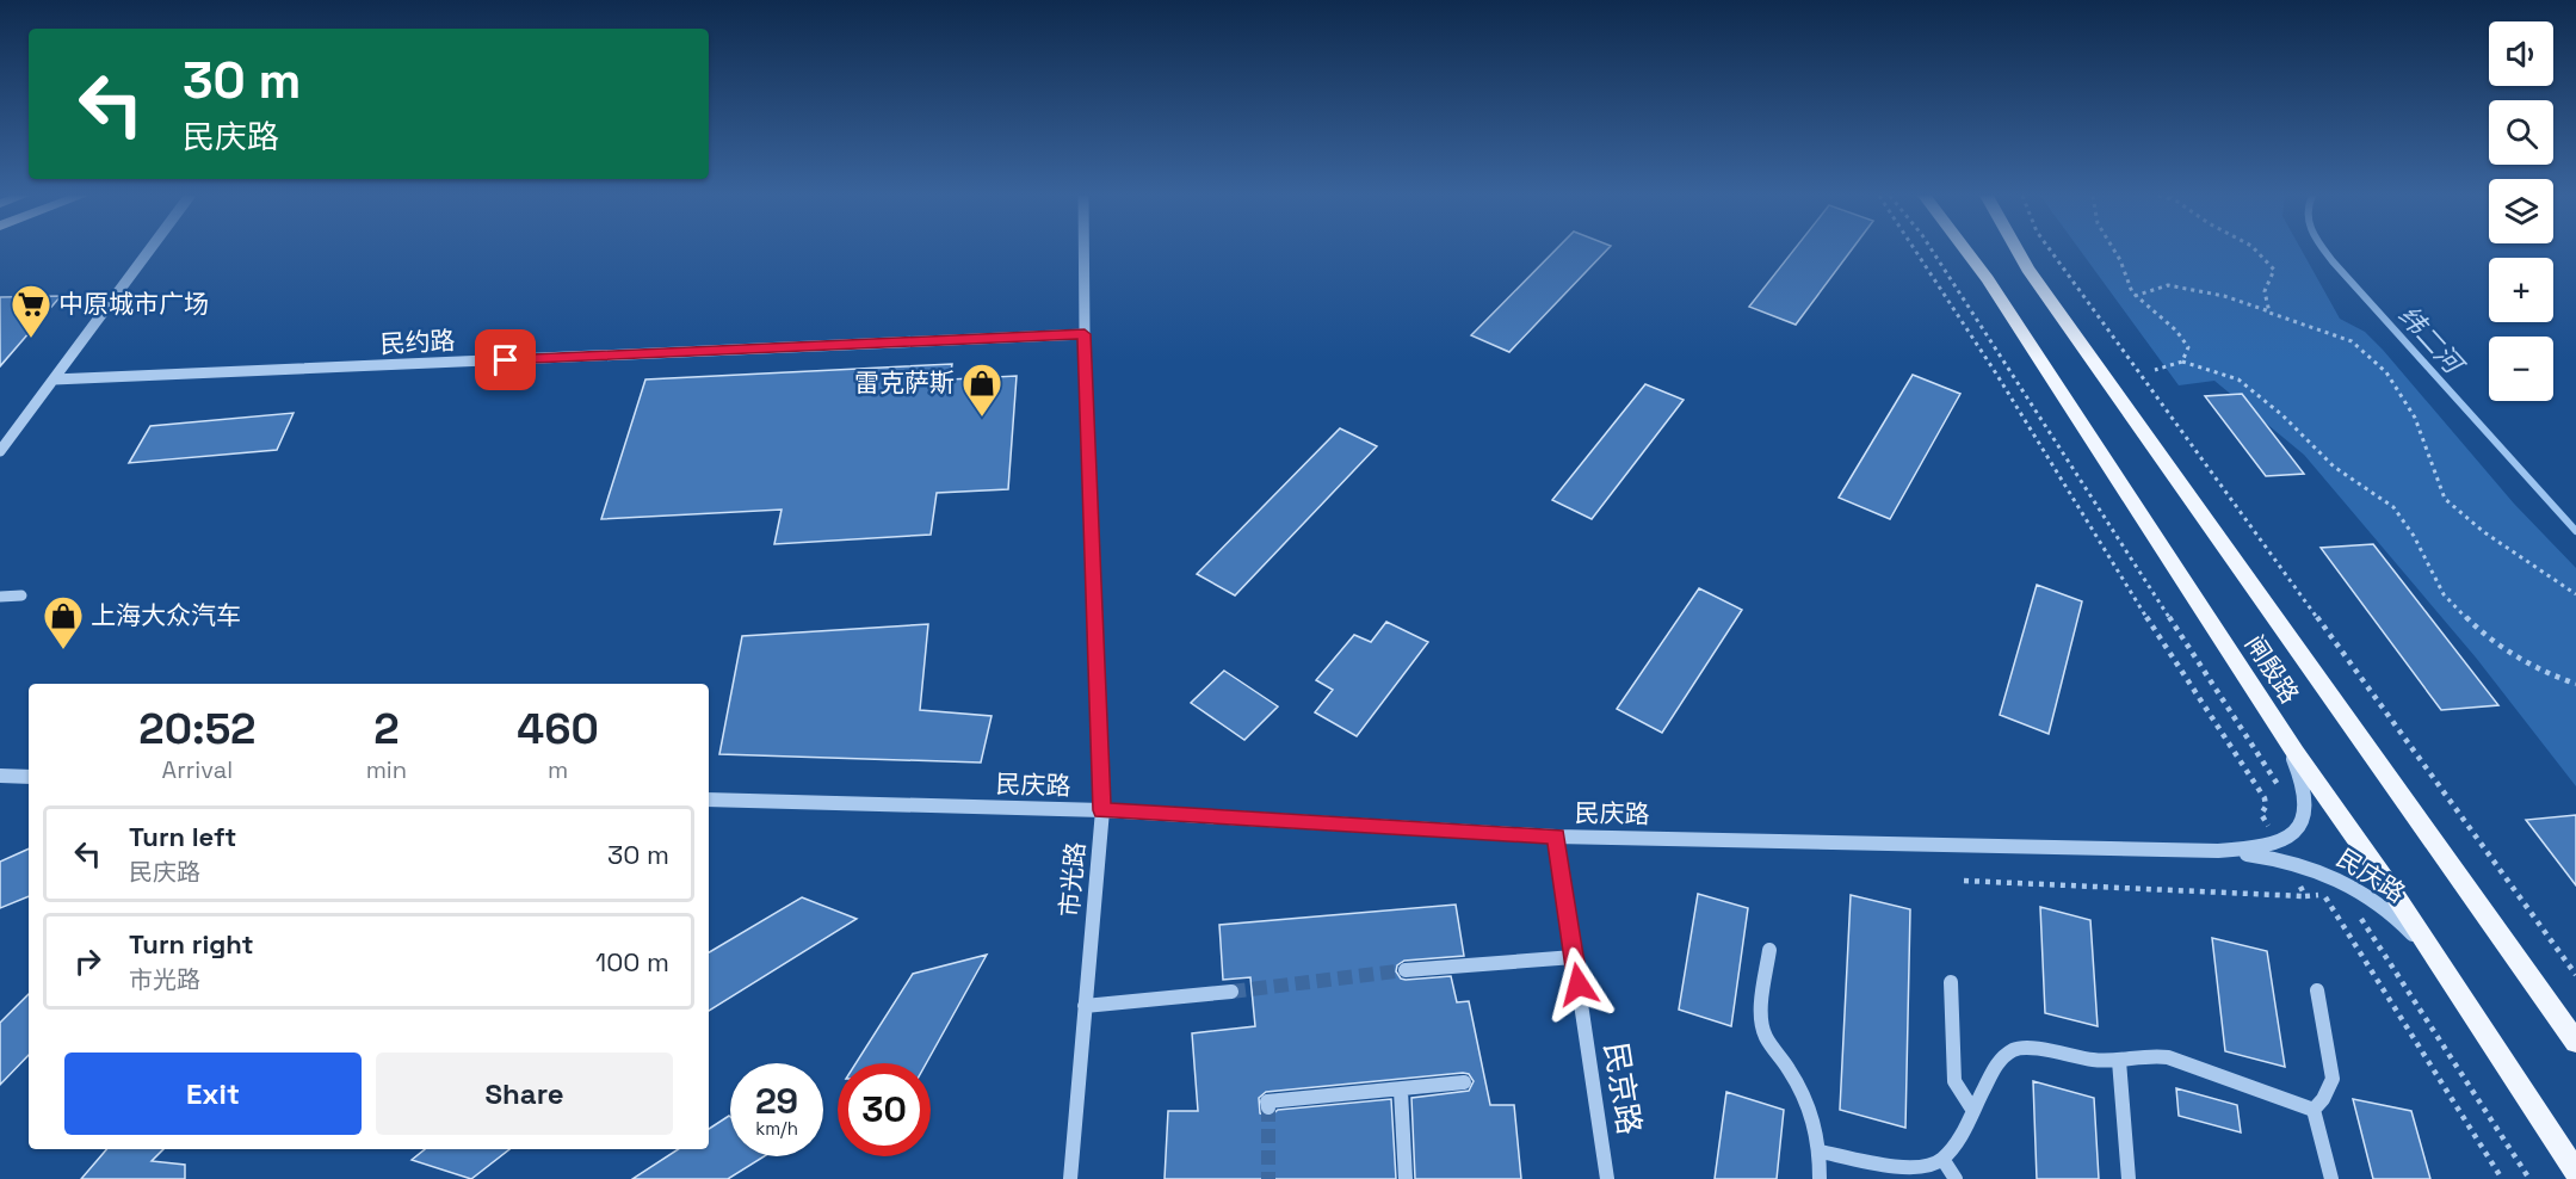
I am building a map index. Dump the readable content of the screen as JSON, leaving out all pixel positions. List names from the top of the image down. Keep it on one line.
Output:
{"streets":{"main road":["闸殷路"],"street":["民约路","民庆路","市光路","民京路"]},"crossings":[["民约路","市光路"],["闸殷路","民庆路"],["民庆路","市光路"],["民庆路","民京路"]],"water":["纬二河"],"places":{"supermarket":["中原城市广场"],"shop":["雷克萨斯","上海大众汽车"]},"page":{"map_buttons":["+","−"],"turn":["30 m","民庆路"],"eta":["20:52","Arrival","2","min","460","m"],"list":[{"name":"Turn left","note":"民庆路","value":"30 m"},{"name":"Turn right","note":"市光路","value":"100 m"}],"buttons":["Exit","Share"],"speed":"29 km/h","limit":"30"}}
